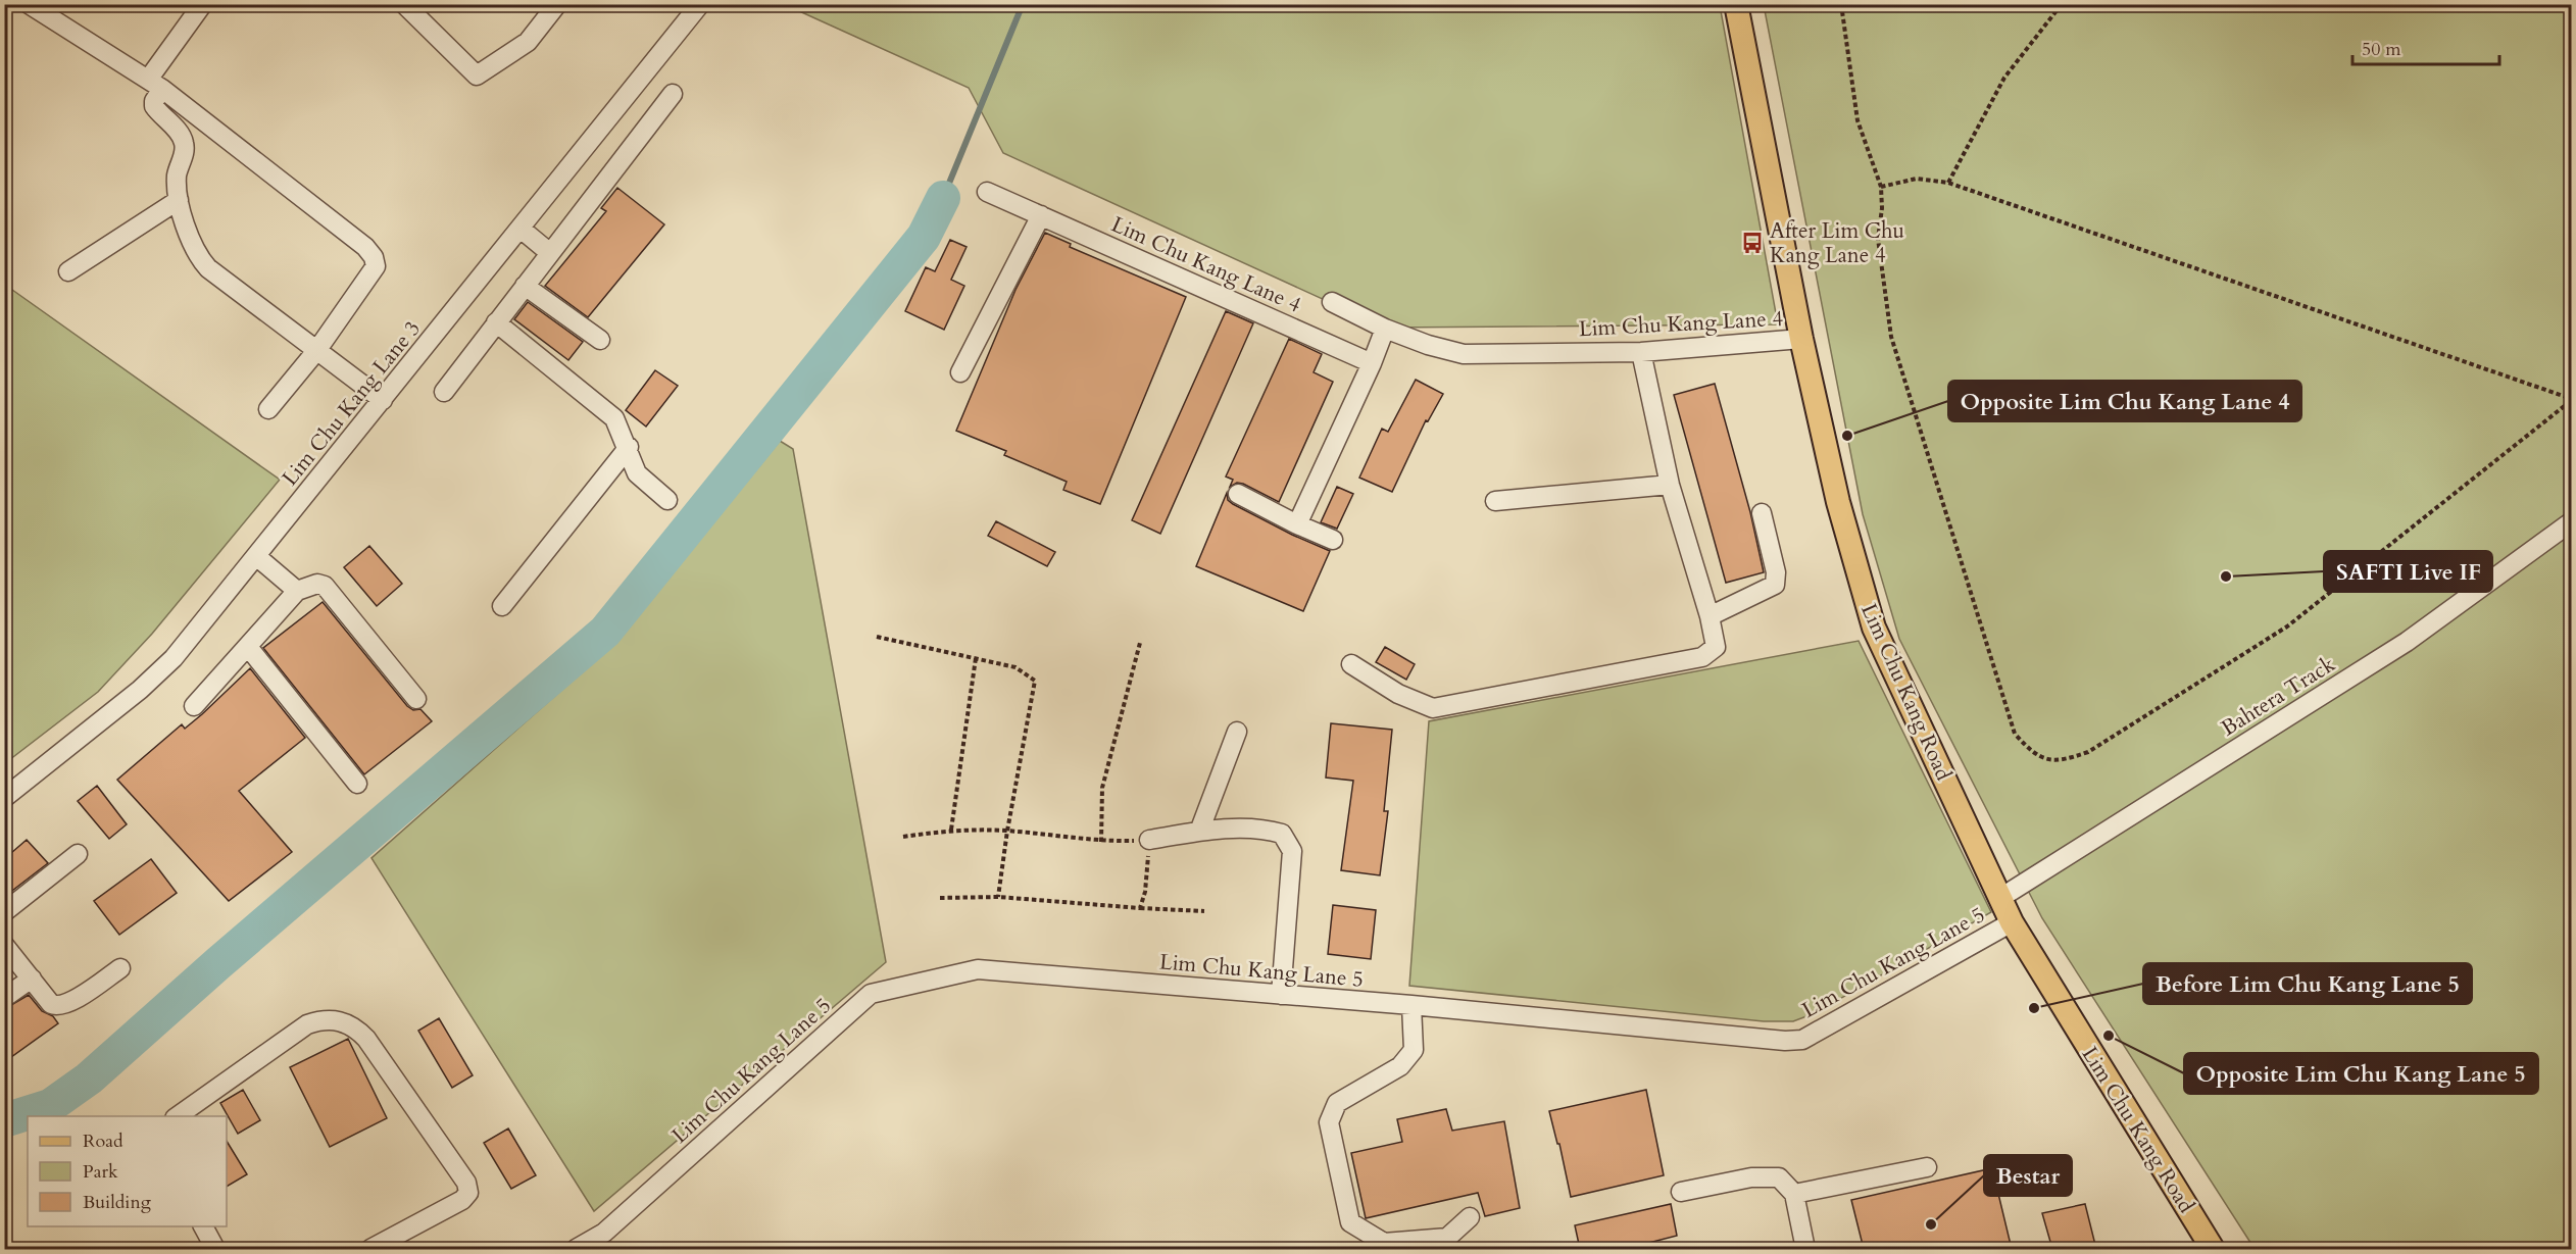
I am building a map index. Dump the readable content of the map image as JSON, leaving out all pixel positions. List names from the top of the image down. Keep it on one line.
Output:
{"streets":{"main road":["Lim Chu Kang Road"],"street":["Lim Chu Kang Lane 4","Lim Chu Kang Lane 3","Bahtera Track","Lim Chu Kang Lane 5"]},"crossings":[["Lim Chu Kang Lane 4","Lim Chu Kang Road"],["Lim Chu Kang Road","Bahtera Track"],["Lim Chu Kang Road","Lim Chu Kang Lane 5"]],"places":{"bus stop":["After Lim Chu Kang Lane 4"],"other":["Opposite Lim Chu Kang Lane 4","SAFTI Live IF","Before Lim Chu Kang Lane 5","Opposite Lim Chu Kang Lane 5","Bestar"]},"legend":["Road","Park","Building"],"scale_bar":"50 m"}
